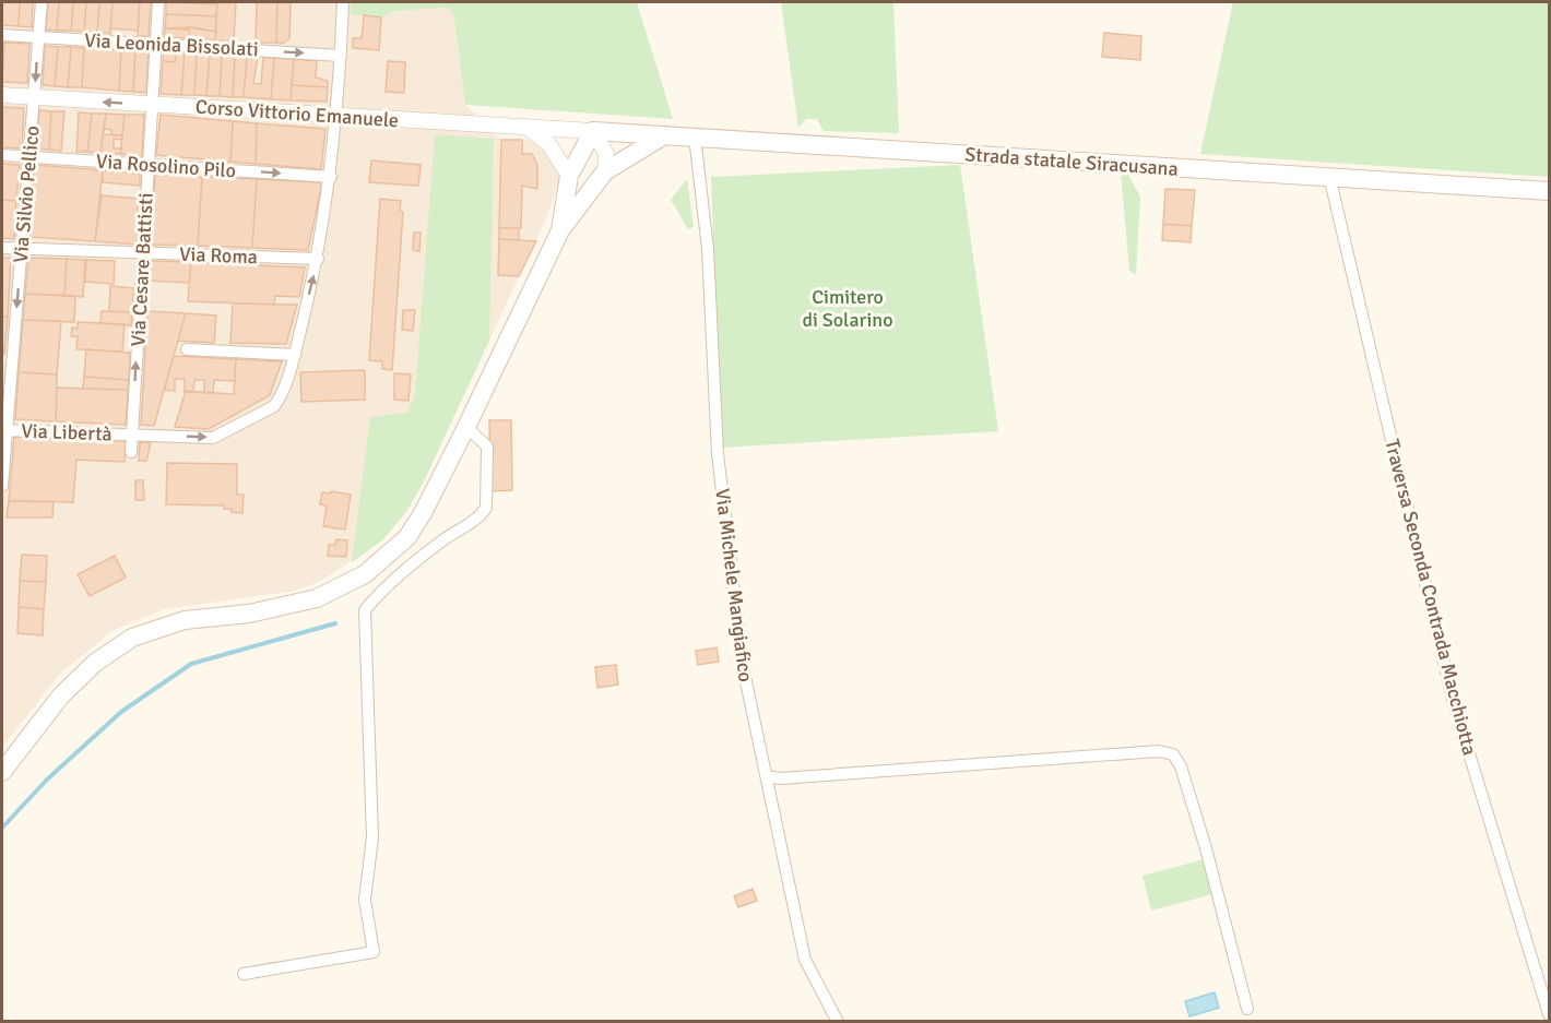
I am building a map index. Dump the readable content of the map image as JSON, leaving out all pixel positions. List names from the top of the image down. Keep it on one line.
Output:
{"streets":{"main road":["Strada statale Siracusana"],"street":["Via Leonida Bissolati","Corso Vittorio Emanuele","Via Rosolino Pilo","Via Silvio Pellico","Via Roma","Via Cesare Battisti","Via Libertà","Via Michele Mangiafico","Traversa Seconda Contrada Macchiotta"]},"crossings":[["Via Leonida Bissolati","Via Silvio Pellico"],["Via Leonida Bissolati","Via Cesare Battisti"],["Via Leonida Bissolati","Via Libertà"],["Corso Vittorio Emanuele","Strada statale Siracusana"],["Corso Vittorio Emanuele","Via Silvio Pellico"],["Corso Vittorio Emanuele","Via Cesare Battisti"],["Corso Vittorio Emanuele","Via Libertà"],["Strada statale Siracusana","Via Michele Mangiafico"],["Strada statale Siracusana","Traversa Seconda Contrada Macchiotta"],["Via Rosolino Pilo","Via Silvio Pellico"],["Via Rosolino Pilo","Via Cesare Battisti"],["Via Rosolino Pilo","Via Libertà"],["Via Silvio Pellico","Via Roma"],["Via Silvio Pellico","Via Libertà"],["Via Roma","Via Cesare Battisti"],["Via Roma","Via Libertà"],["Via Cesare Battisti","Via Libertà"]],"one_way":["Via Leonida Bissolati","Via Rosolino Pilo","Via Silvio Pellico","Via Cesare Battisti","Via Libertà"],"parks":["Cimitero di Solarino"]}
